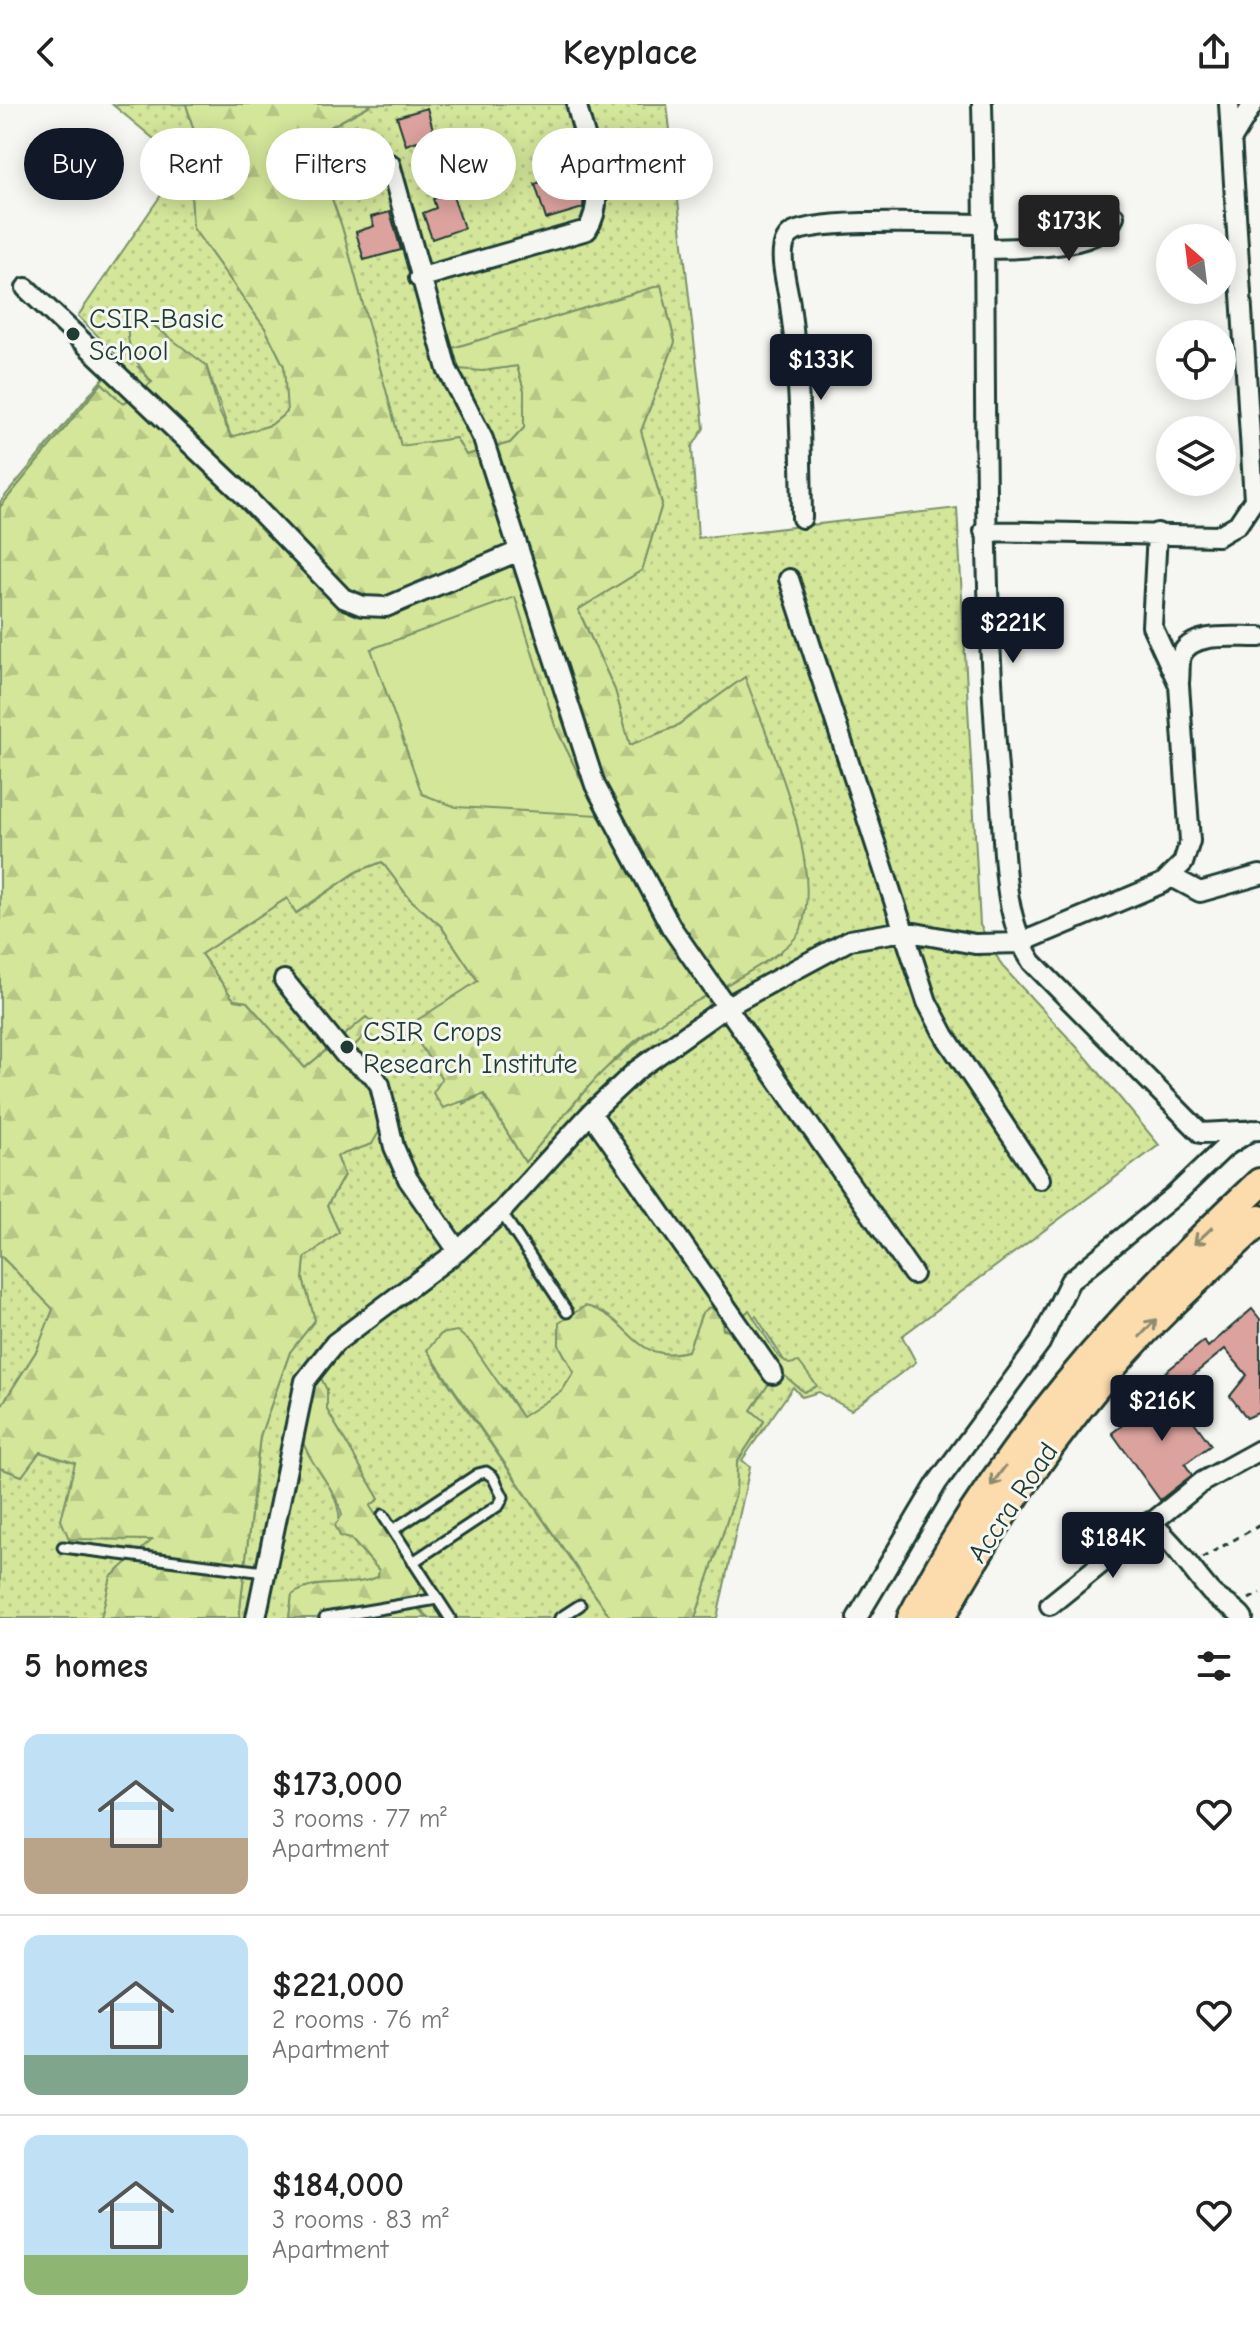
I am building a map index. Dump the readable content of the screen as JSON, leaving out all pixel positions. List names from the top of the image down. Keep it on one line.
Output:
{"streets":{"highway":["Accra Road"]},"places":["CSIR-Basic School","CSIR Crops Research Institute"],"north":"top left","page":{"header":"Keyplace","chip":["Buy","Rent","Filters","New","Apartment"],"price":["$173K","$133K","$221K","$216K","$184K"],"heading":"5 homes","list":[{"name":"$173,000","note":"3 rooms · 77 m² · Apartment"},{"name":"$221,000","note":"2 rooms · 76 m² · Apartment"},{"name":"$184,000","note":"3 rooms · 83 m² · Apartment"}]}}
